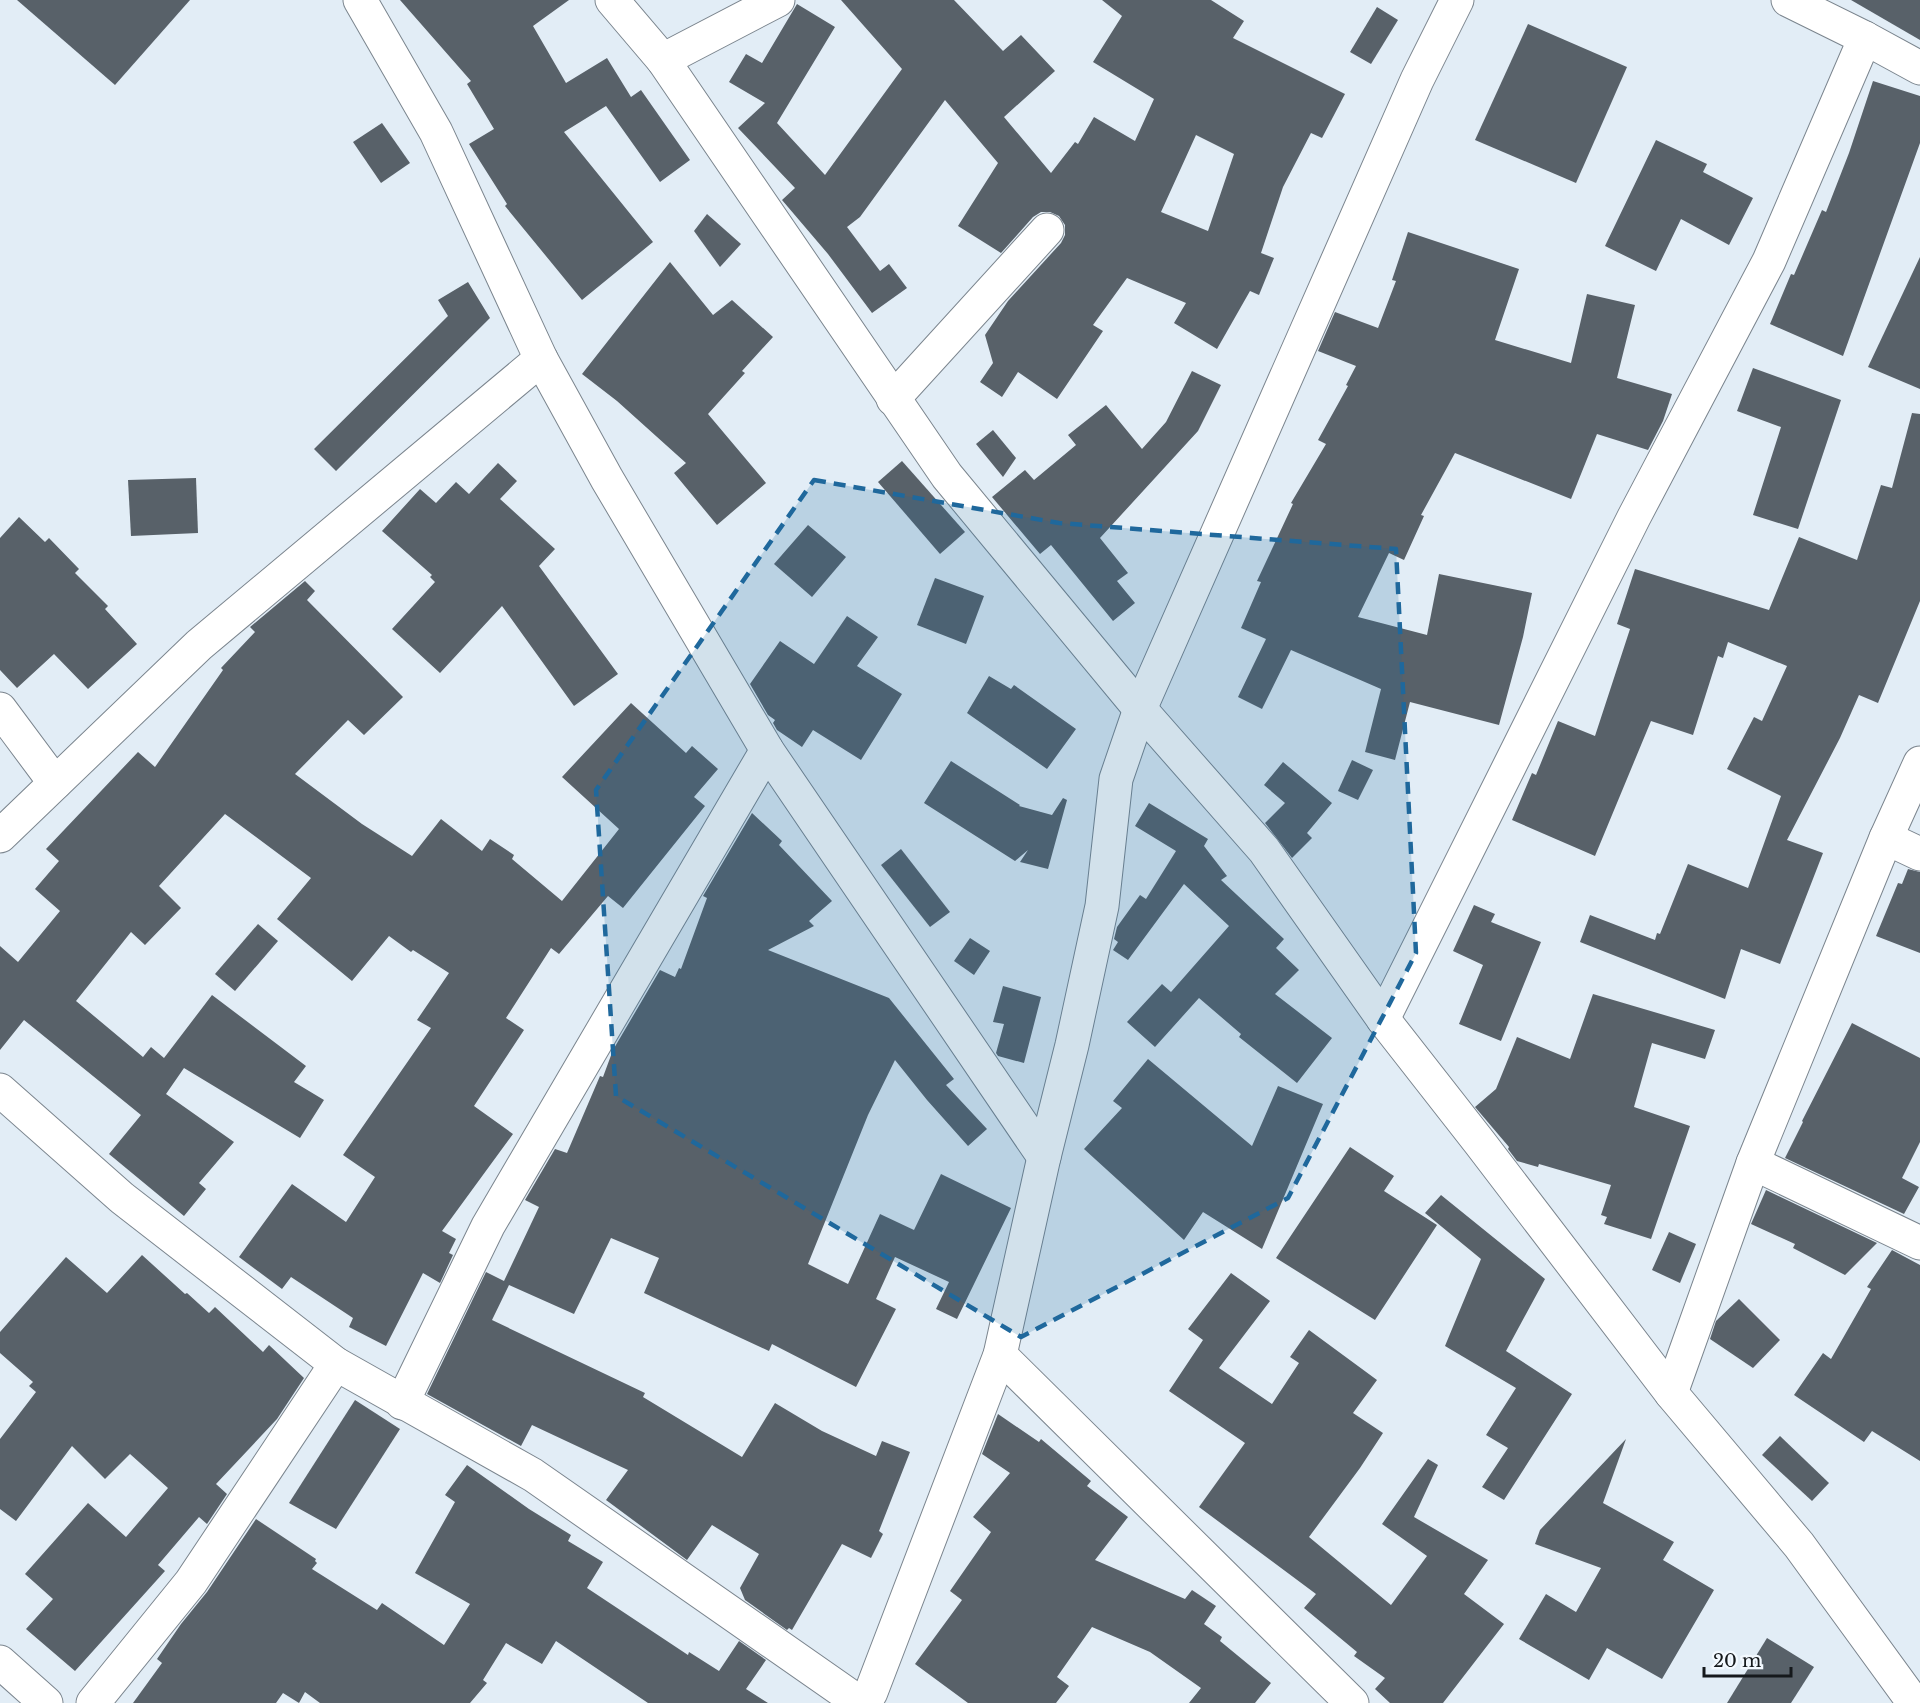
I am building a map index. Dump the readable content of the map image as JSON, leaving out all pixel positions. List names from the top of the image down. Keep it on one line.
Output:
{"scale_bar":"20 m"}
